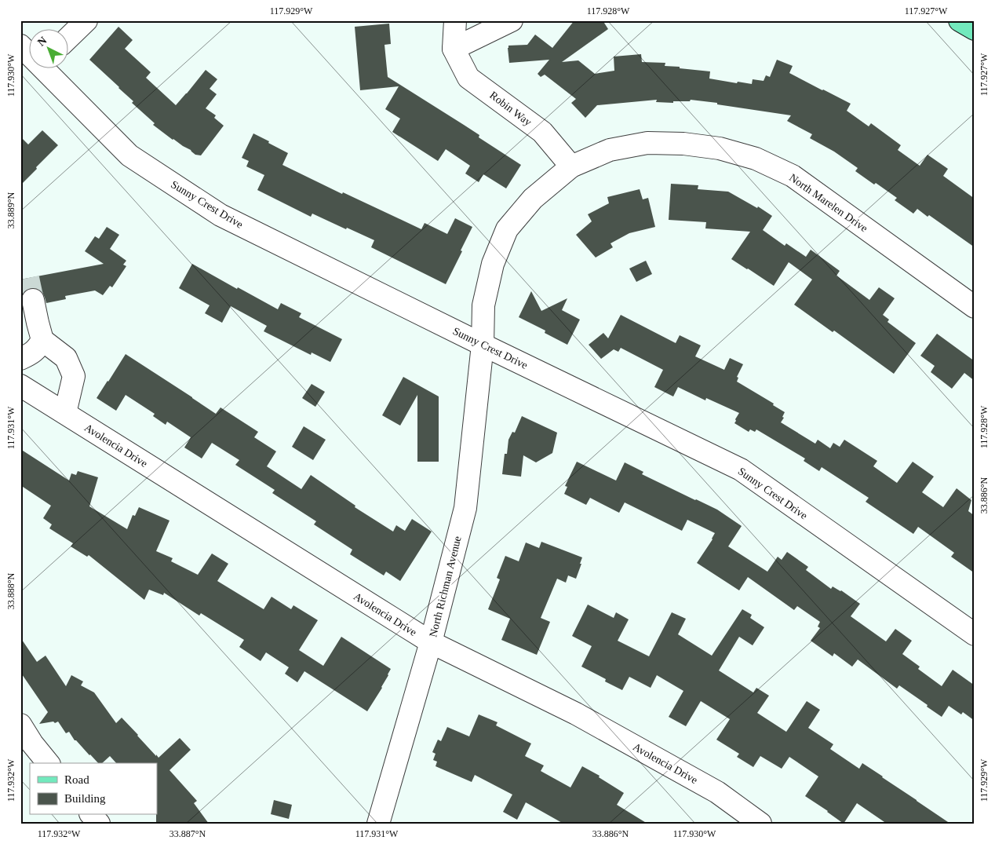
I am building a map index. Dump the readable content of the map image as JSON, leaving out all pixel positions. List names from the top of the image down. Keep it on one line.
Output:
{"streets":{"street":["Robin Way","North Marelen Drive","Sunny Crest Drive","Avolencia Drive","North Richman Avenue"]},"crossings":[["Robin Way","North Marelen Drive"],["North Marelen Drive","Sunny Crest Drive"],["North Marelen Drive","North Richman Avenue"],["Sunny Crest Drive","North Richman Avenue"],["Avolencia Drive","North Richman Avenue"]],"legend":["Road","Building"],"north":"top left","coordinates":["117.929°W","117.928°W","117.927°W","117.930°W","33.889°N","117.931°W","33.886°N","33.888°N","117.932°W","33.887°N"]}
